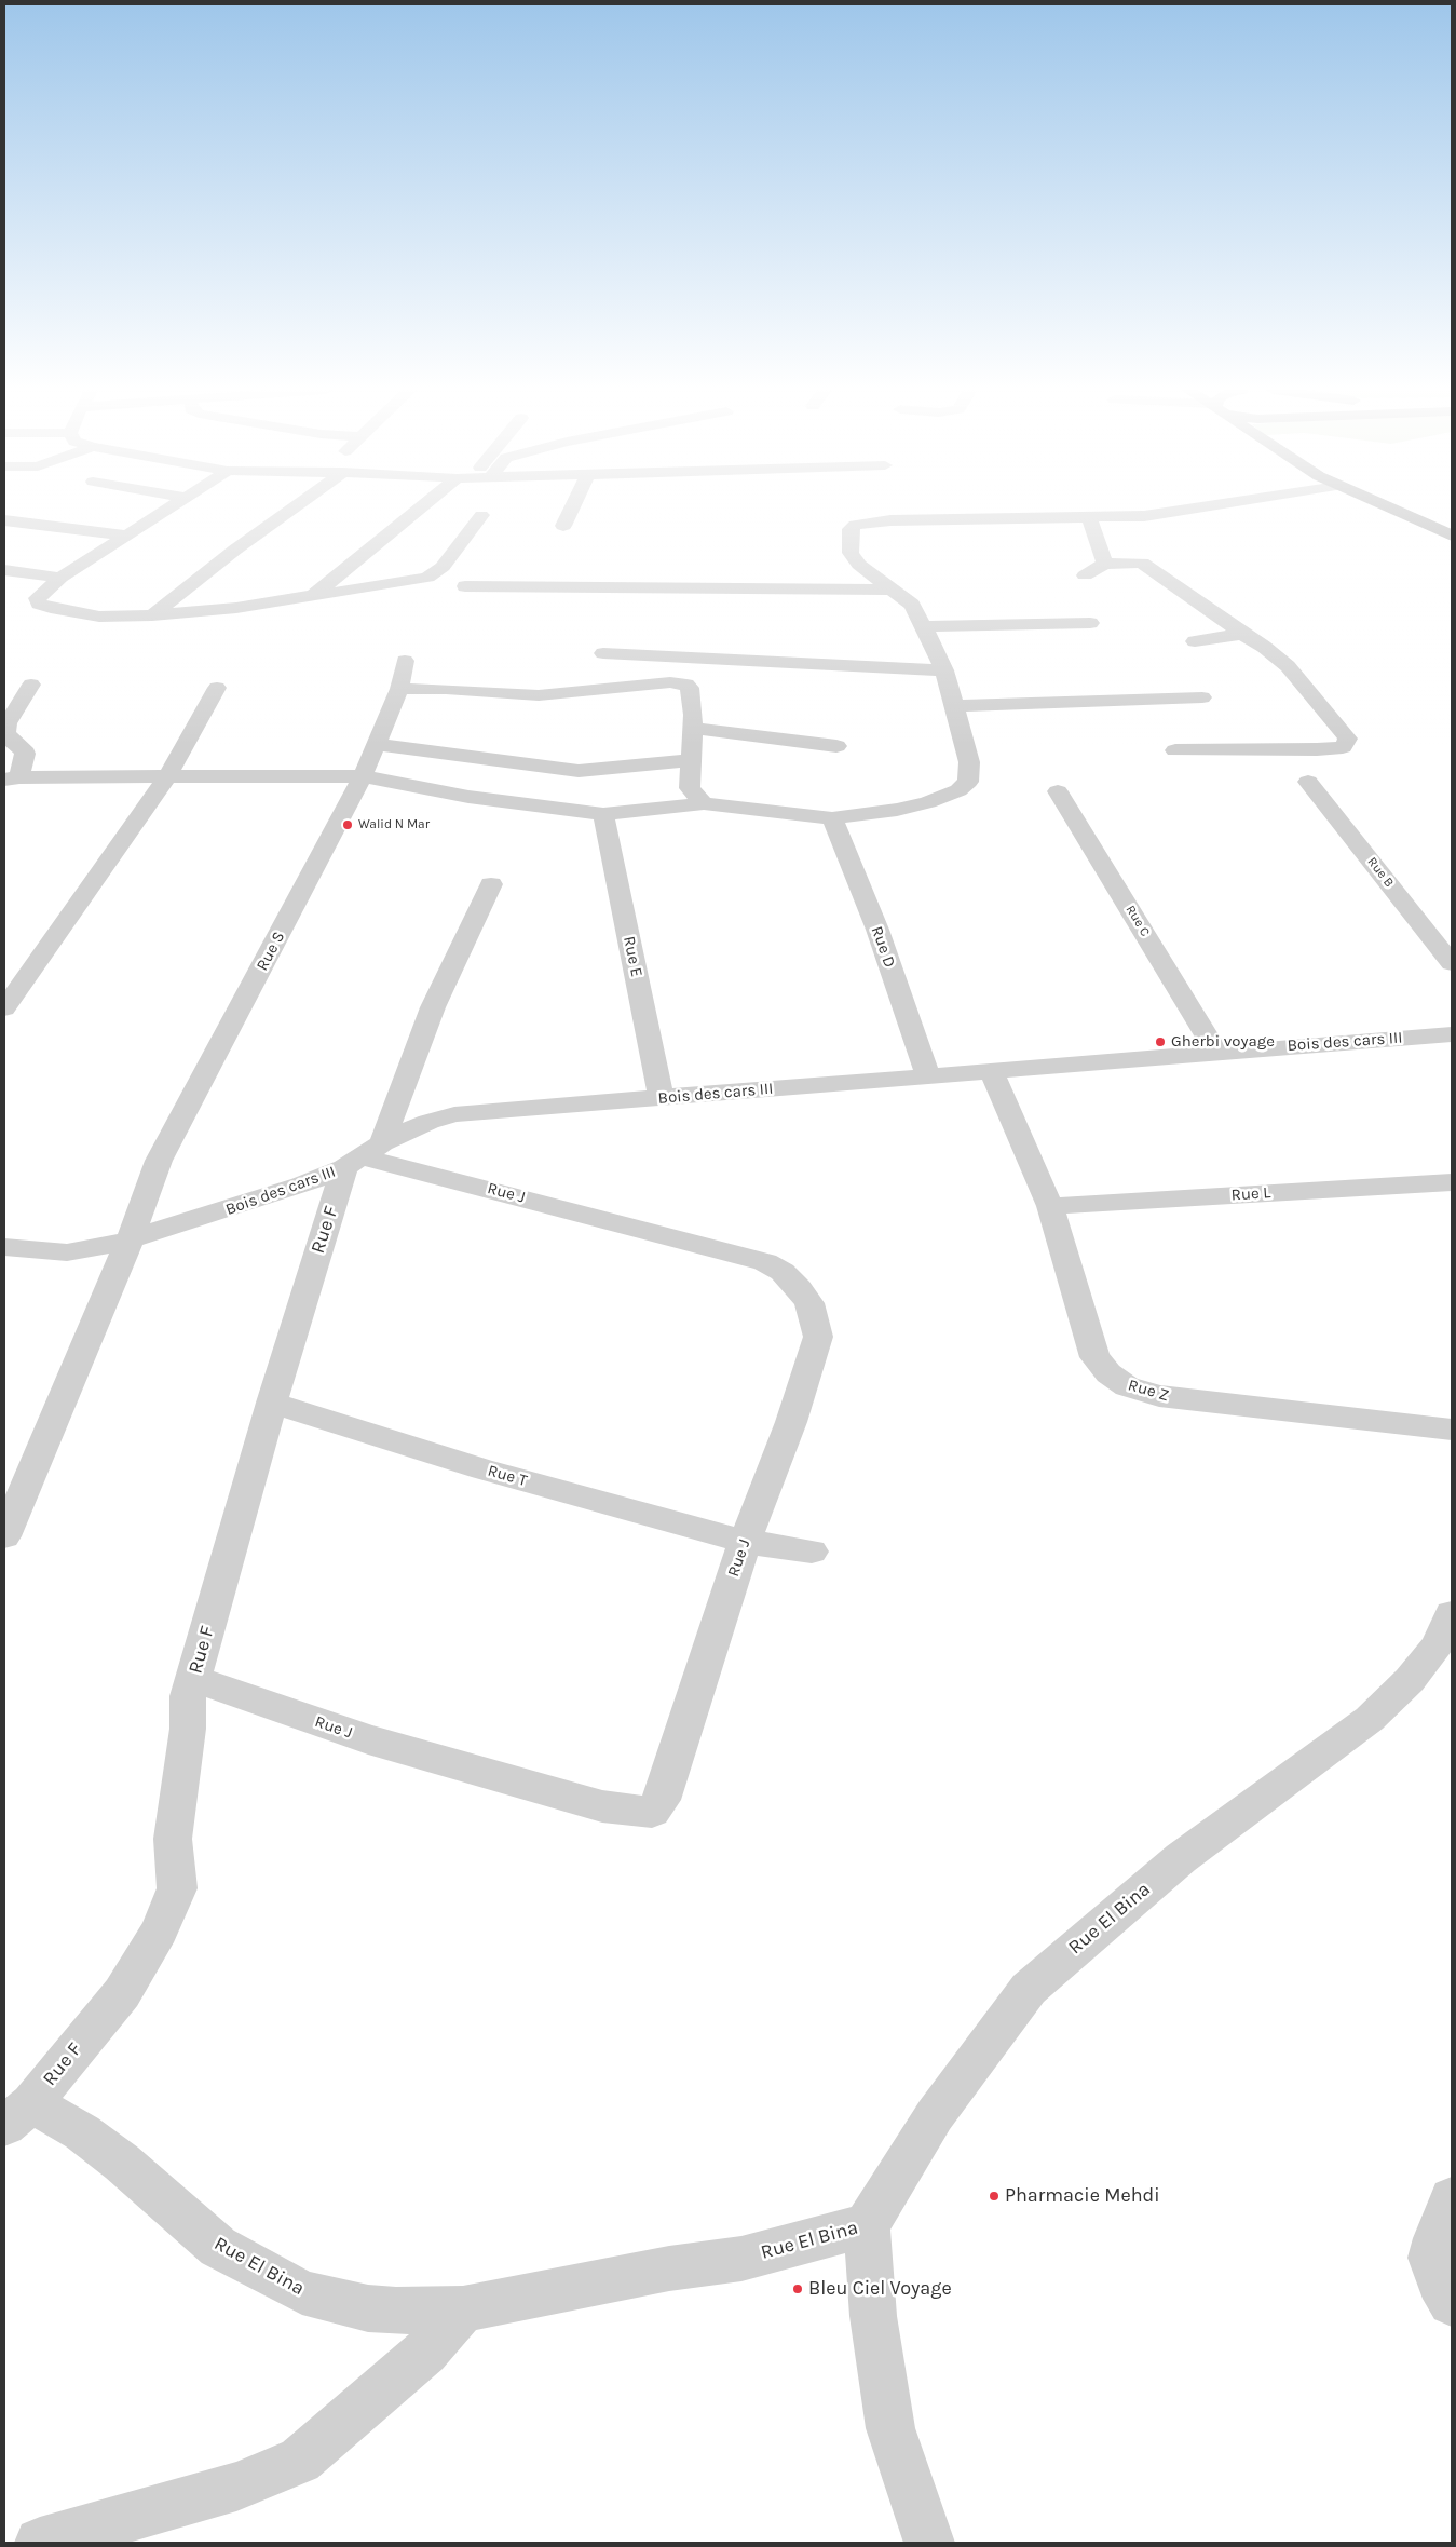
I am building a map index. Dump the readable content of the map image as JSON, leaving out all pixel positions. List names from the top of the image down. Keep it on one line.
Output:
{"streets":{"street":["Rue B","Rue C","Rue D","Rue S","Rue E","Bois des cars III","Rue J","Rue L","Rue F","Rue Z","Rue T","Rue El Bina"]},"crossings":[["Rue C","Bois des cars III"],["Rue D","Bois des cars III"],["Rue S","Bois des cars III"],["Rue E","Bois des cars III"],["Bois des cars III","Rue J"],["Bois des cars III","Rue F"],["Bois des cars III","Rue Z"],["Rue J","Rue F"],["Rue J","Rue T"],["Rue L","Rue Z"],["Rue F","Rue T"],["Rue F","Rue El Bina"]],"places":["Walid N Mar","Gherbi voyage","Pharmacie Mehdi","Bleu Ciel Voyage"]}
